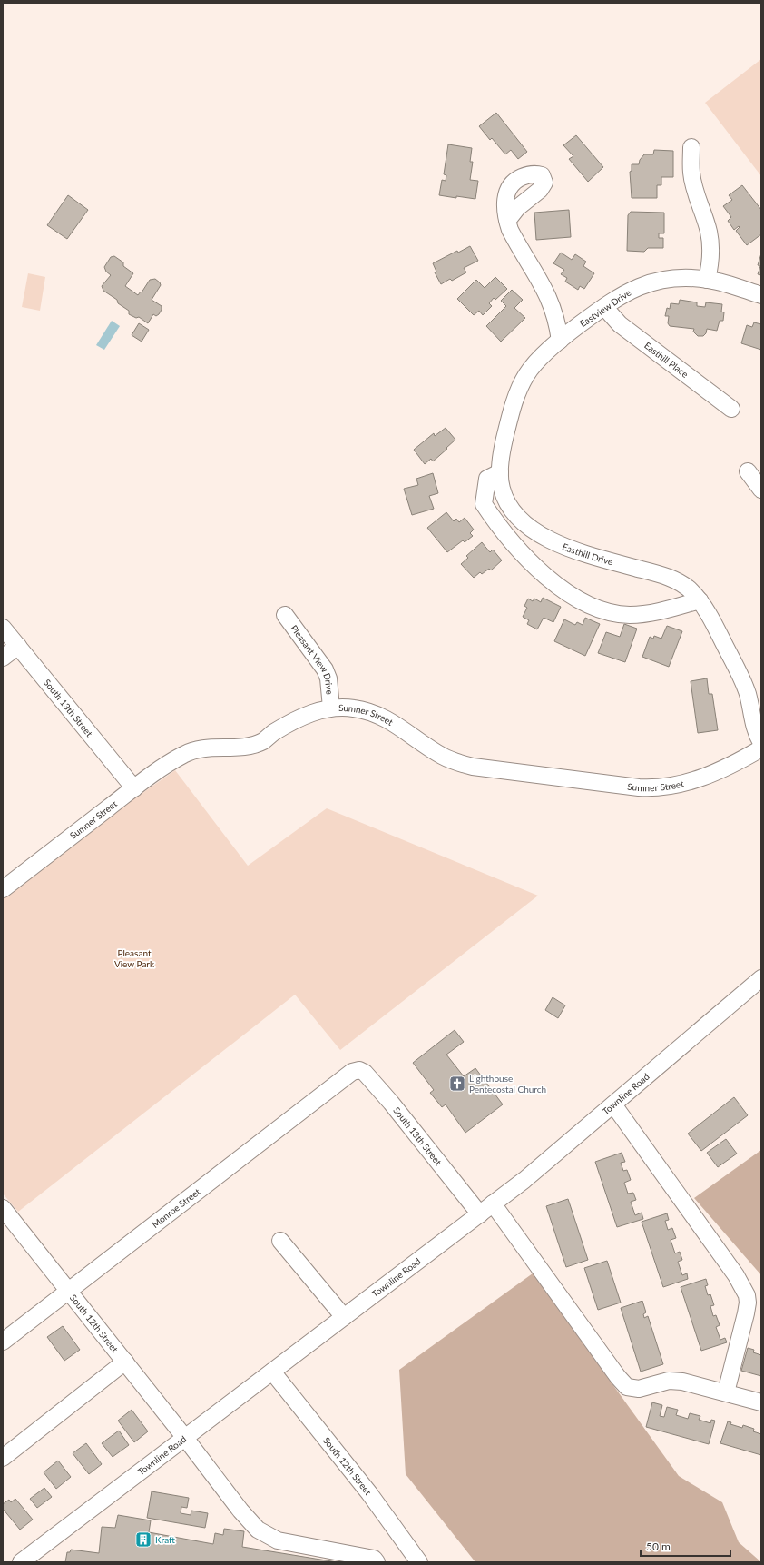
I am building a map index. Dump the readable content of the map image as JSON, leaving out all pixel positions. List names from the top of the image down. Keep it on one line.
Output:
{"streets":{"street":["Eastview Drive","Easthill Place","Easthill Drive","Pleasant View Drive","South 13th Street","Sumner Street","Townline Road","Monroe Street","South 12th Street"]},"crossings":[["Eastview Drive","Easthill Place"],["Eastview Drive","Easthill Drive"],["Pleasant View Drive","Sumner Street"],["South 13th Street","Sumner Street"],["South 13th Street","Townline Road"],["South 13th Street","Monroe Street"],["Townline Road","South 12th Street"],["Monroe Street","South 12th Street"]],"parks":["Pleasant View Park"],"places":{"church":["Lighthouse Pentecostal Church"],"building":["Kraft"]},"scale_bar":"50 m"}
